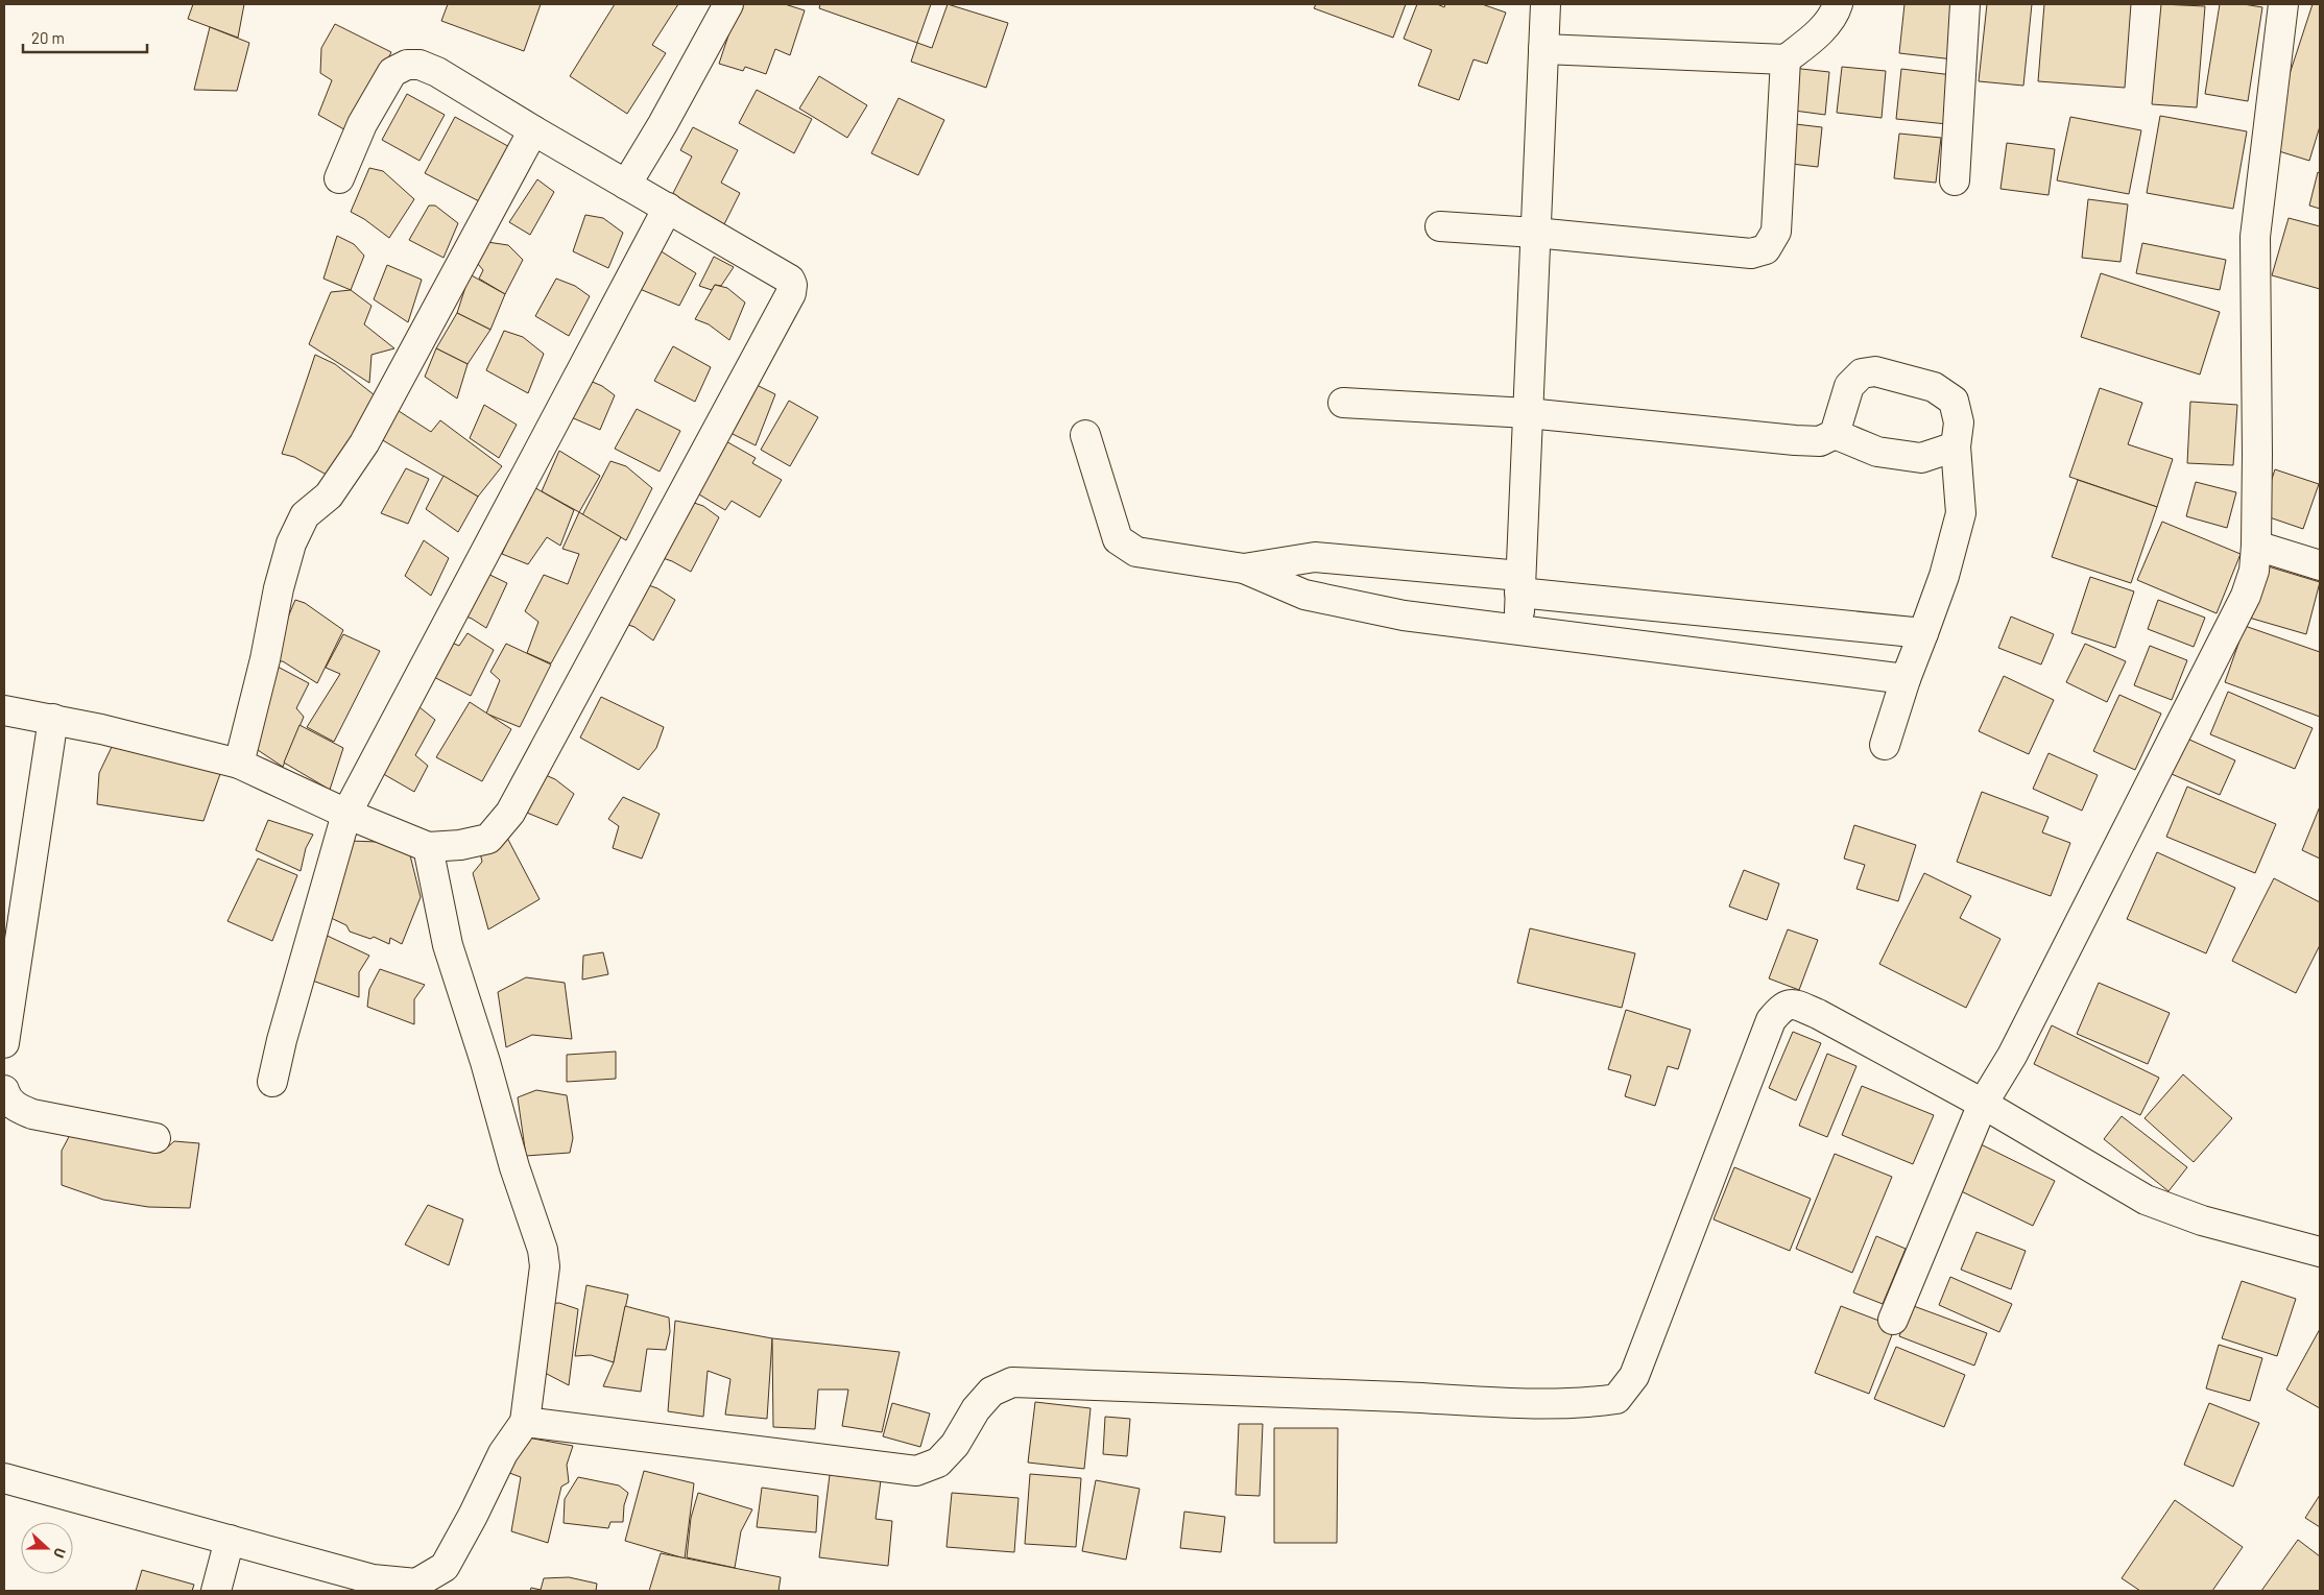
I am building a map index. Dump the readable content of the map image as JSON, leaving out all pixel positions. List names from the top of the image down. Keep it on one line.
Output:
{"scale_bar":"20 m","north":"right"}
